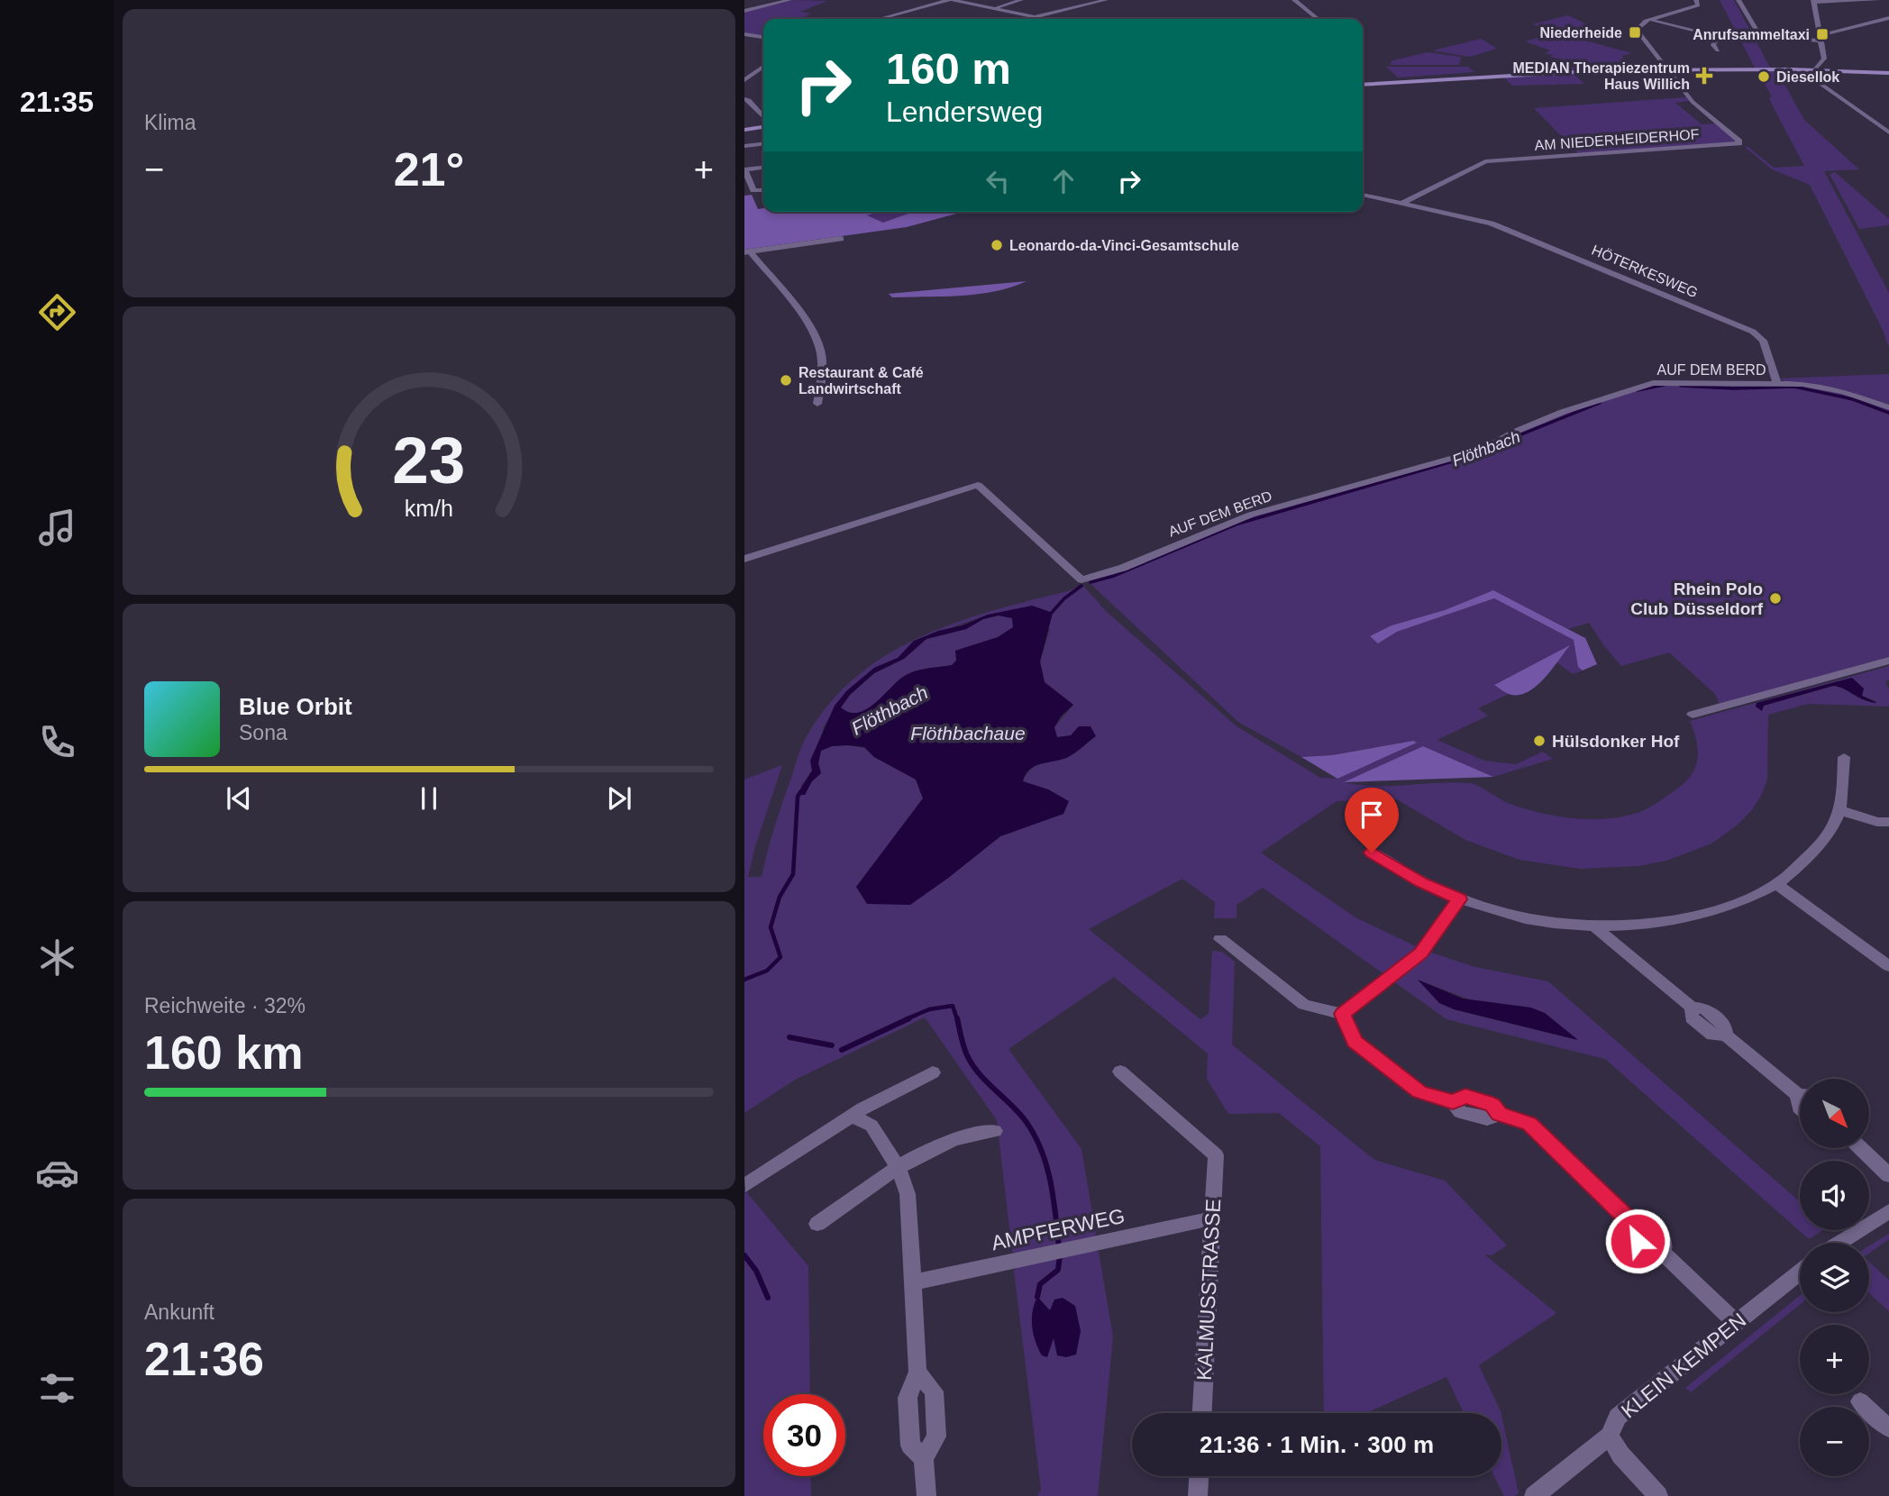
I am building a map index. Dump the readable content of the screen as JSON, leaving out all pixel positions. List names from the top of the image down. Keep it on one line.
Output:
{"streets":{"street":["AM NIEDERHEIDERHOF","HÖTERKESWEG","AUF DEM BERD","AMPFERWEG","KALMUSSTRASSE","KLEIN KEMPEN"]},"crossings":[["AM NIEDERHEIDERHOF","HÖTERKESWEG"],["HÖTERKESWEG","AUF DEM BERD"],["AMPFERWEG","KALMUSSTRASSE"]],"water":["Flöthbach","Flöthbachaue"],"places":{"transit":["Niederheide","Anrufsammeltaxi"],"health":["MEDIAN Therapiezentrum Haus Willich"],"other":["Diesellok","Leonardo-da-Vinci-Gesamtschule","Restaurant & Café Landwirtschaft","Rhein Polo Club Düsseldorf","Hülsdonker Hof"]},"north":"bottom right","page":{"tabs":"21:35","tile":["Klima",["Reichweite · 32%","160 km"],["Ankunft","21:36"]],"turn":["160 m","Lendersweg"],"heat":["−","21°","+"],"song":["Blue Orbit","Sona"],"map_buttons":["+","−"],"limit":"30","trip":"21:36 · 1 Min. · 300 m","gauge":["23","km/h"]}}
